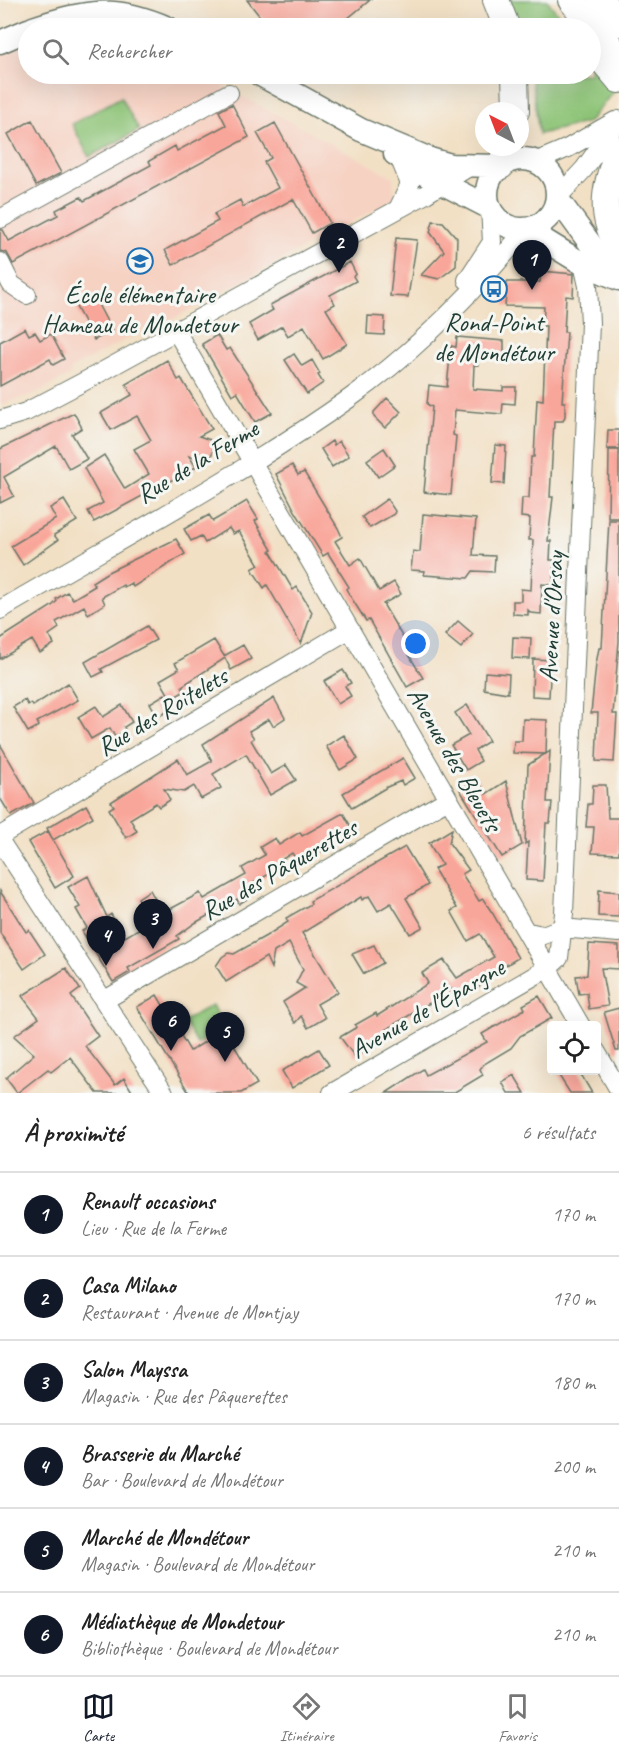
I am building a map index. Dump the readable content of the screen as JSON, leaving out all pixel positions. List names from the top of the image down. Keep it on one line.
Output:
{"streets":{"main road":["Rue de la Ferme"],"street":["Avenue d'Orsay","Rue des Roitelets","Avenue des Bleuets","Rue des Pâquerettes","Avenue de l'Épargne"]},"crossings":[["Rue de la Ferme","Avenue des Bleuets"],["Avenue d'Orsay","Avenue des Bleuets"],["Avenue d'Orsay","Avenue de l'Épargne"],["Rue des Roitelets","Avenue des Bleuets"],["Avenue des Bleuets","Rue des Pâquerettes"],["Avenue des Bleuets","Avenue de l'Épargne"]],"places":{"school or university":["École élémentaire Hameau de Mondetour"],"bus stop":["Rond-Point de Mondétour"]},"north":"top left","page":{"search":"Rechercher","pins":["2","1","3","4","6","5"],"heading":["À proximité","6 résultats"],"list":[{"mark":"1","name":"Renault occasions","note":"Lieu · Rue de la Ferme","value":"170 m"},{"mark":"2","name":"Casa Milano","note":"Restaurant · Avenue de Montjay","value":"170 m"},{"mark":"3","name":"Salon Mayssa","note":"Magasin · Rue des Pâquerettes","value":"180 m"},{"mark":"4","name":"Brasserie du Marché","note":"Bar · Boulevard de Mondétour","value":"200 m"},{"mark":"5","name":"Marché de Mondétour","note":"Magasin · Boulevard de Mondétour","value":"210 m"},{"mark":"6","name":"Médiathèque de Mondetour","note":"Bibliothèque · Boulevard de Mondétour","value":"210 m"}],"nav":["Carte","Itinéraire","Favoris"]}}
